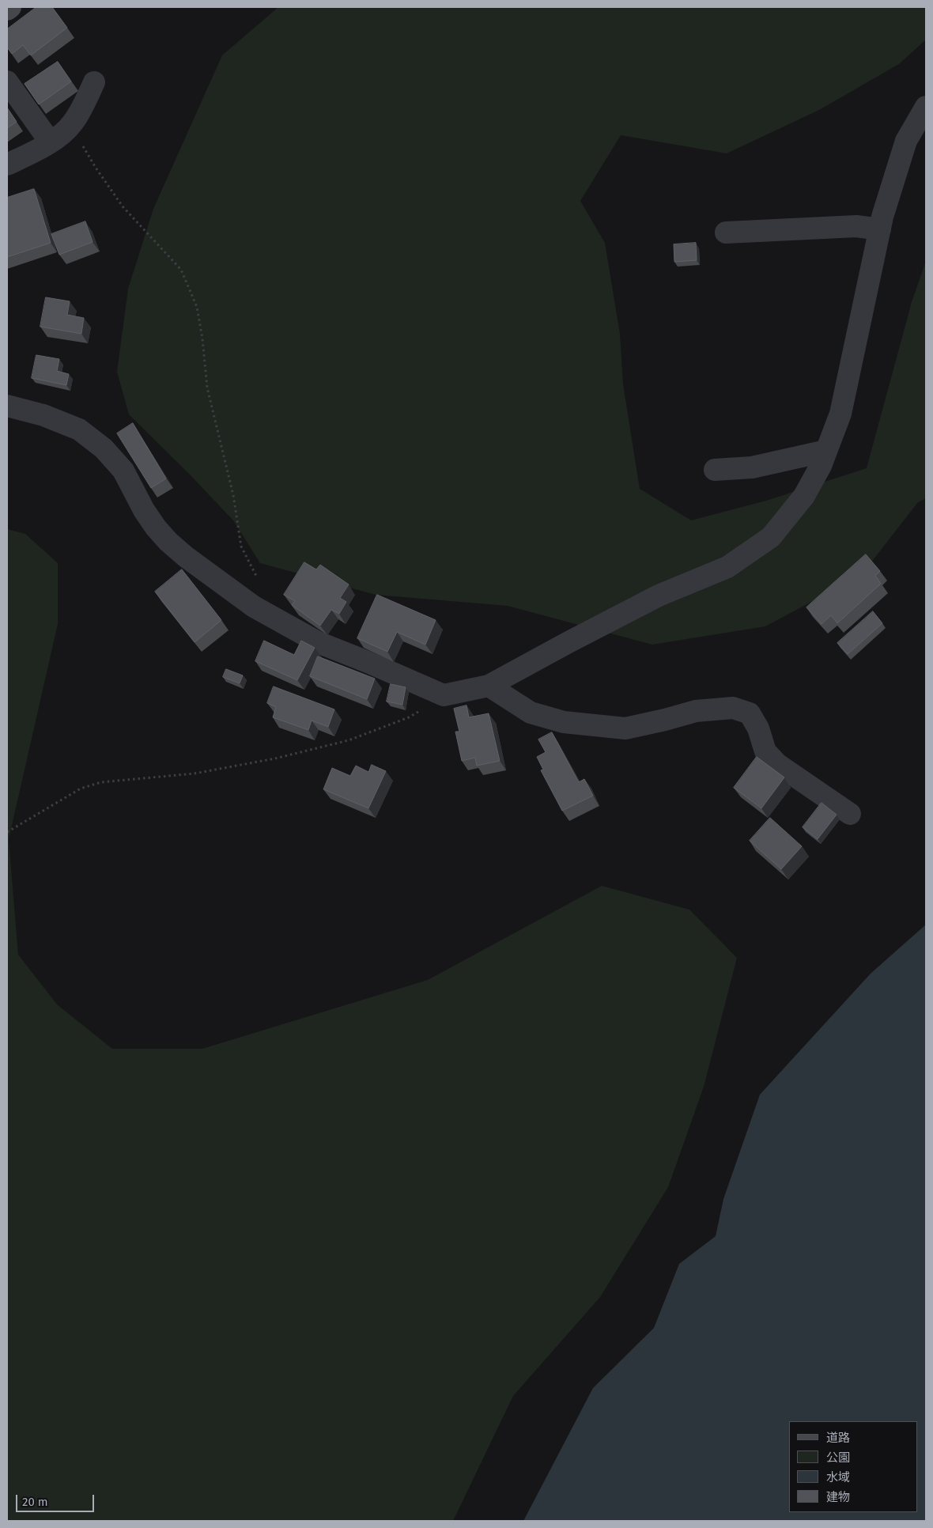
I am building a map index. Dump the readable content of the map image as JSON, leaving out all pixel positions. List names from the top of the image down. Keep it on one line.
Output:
{"legend":["道路","公園","水域","建物"],"scale_bar":"20 m"}
